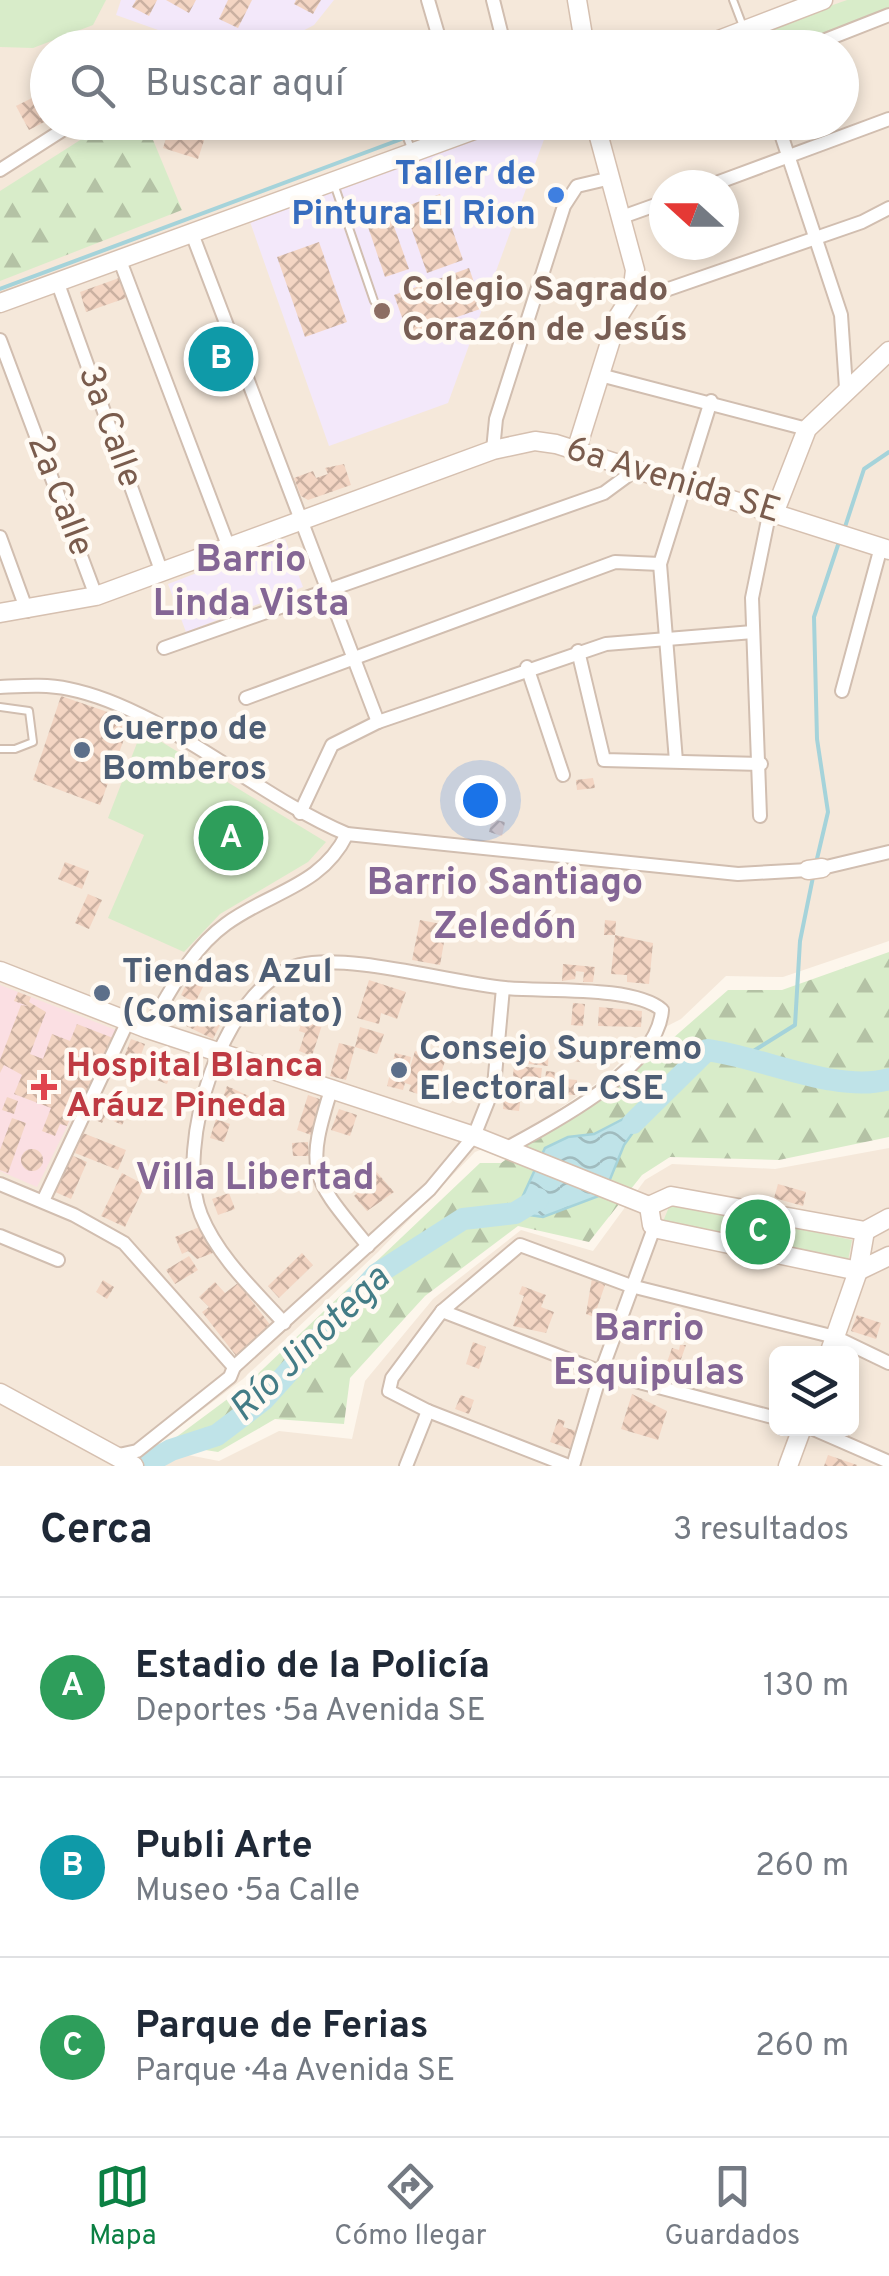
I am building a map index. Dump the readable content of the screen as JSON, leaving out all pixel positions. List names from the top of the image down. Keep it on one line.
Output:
{"streets":{"street":["3a Calle","6a Avenida SE","2a Calle"]},"crossings":[["3a Calle","6a Avenida SE"],["6a Avenida SE","2a Calle"]],"districts":["Barrio Linda Vista","Barrio Santiago Zeledón","Villa Libertad","Barrio Esquipulas"],"water":["Río Jinotega"],"places":{"other":["Taller de Pintura El Rion","Colegio Sagrado Corazón de Jesús","Cuerpo de Bomberos","Tiendas Azul (Comisariato)","Consejo Supremo Electoral - CSE"],"health":["Hospital Blanca Aráuz Pineda"]},"north":"left","page":{"search":"Buscar aquí","pins":["B","A","C"],"heading":["Cerca","3 resultados"],"list":[{"mark":"A","name":"Estadio de la Policía","note":"Deportes · 5a Avenida SE","value":"130 m"},{"mark":"B","name":"Publi Arte","note":"Museo · 5a Calle","value":"260 m"},{"mark":"C","name":"Parque de Ferias","note":"Parque · 4a Avenida SE","value":"260 m"}],"nav":["Mapa","Cómo llegar","Guardados"]}}
